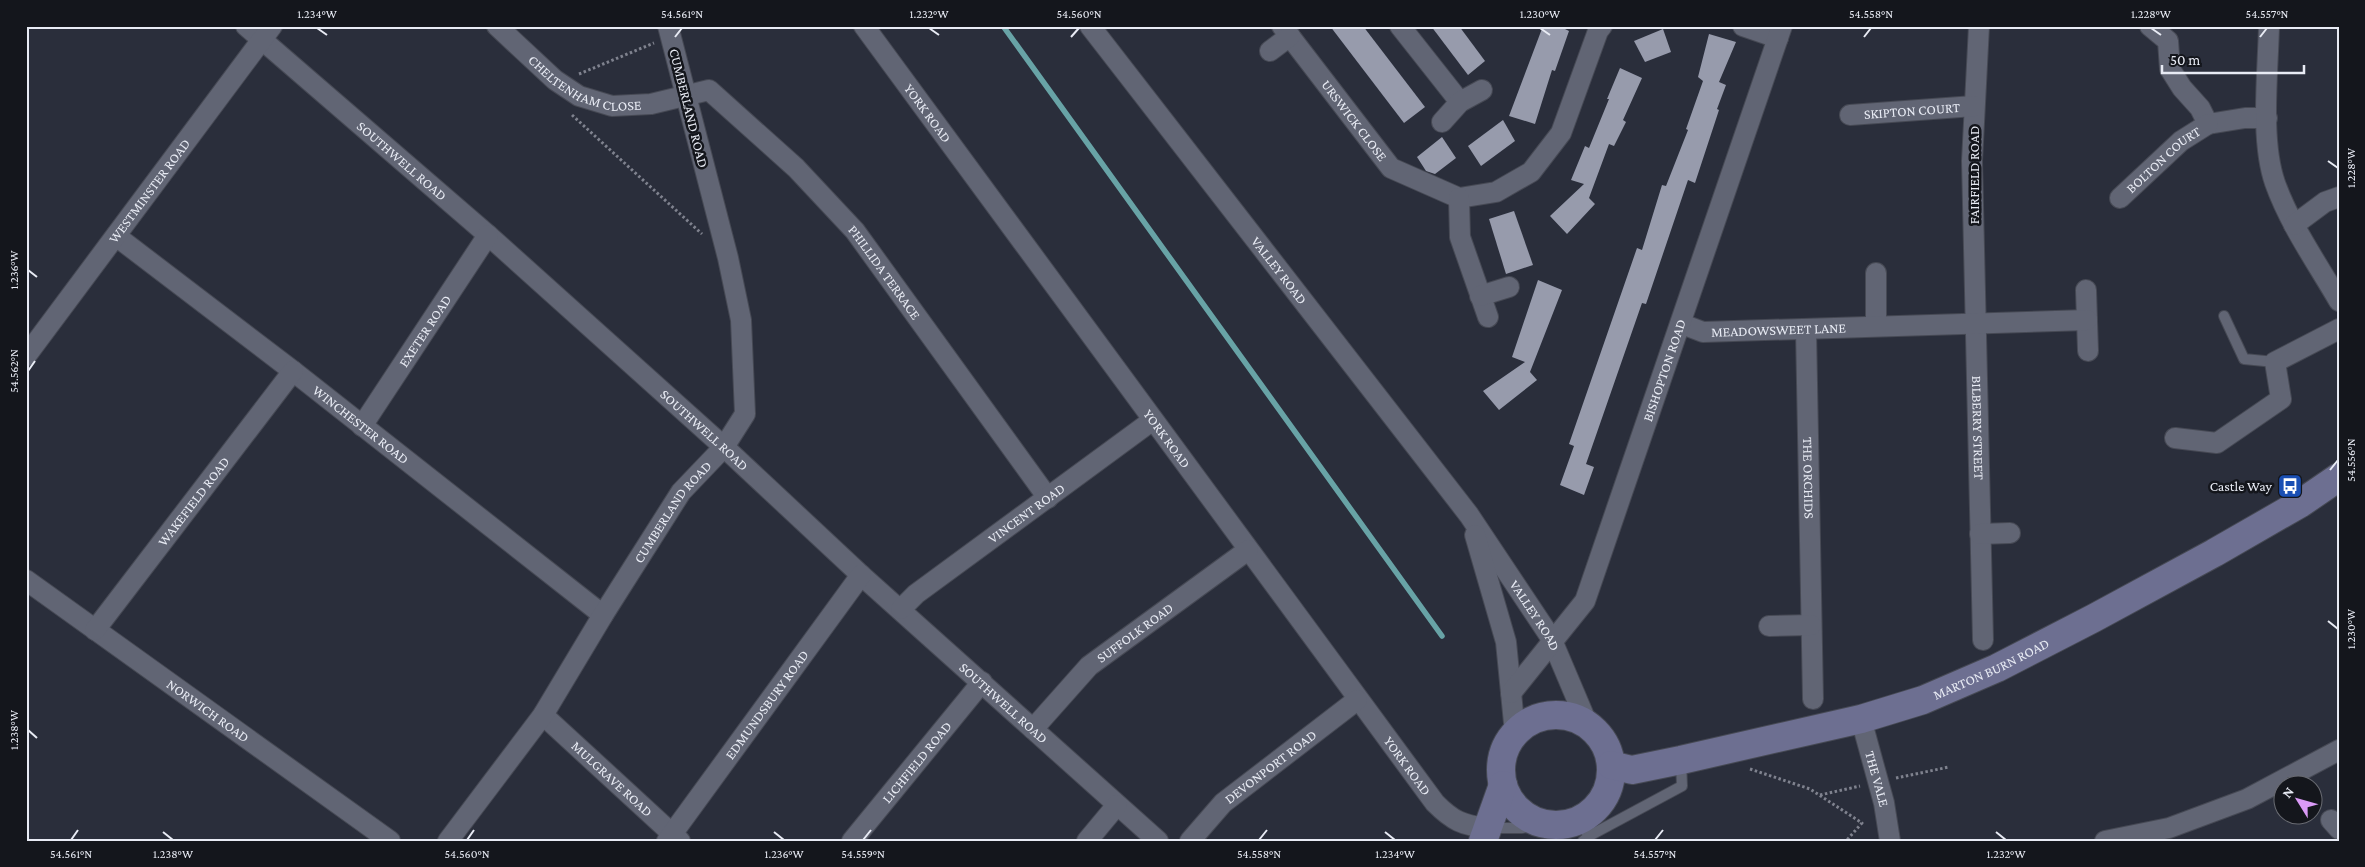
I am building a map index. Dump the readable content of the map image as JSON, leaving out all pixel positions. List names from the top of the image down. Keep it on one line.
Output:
{"streets":{"street":["CHELTENHAM CLOSE","CUMBERLAND ROAD","SKIPTON COURT","YORK ROAD","URSWICK CLOSE","BOLTON COURT","SOUTHWELL ROAD","FAIRFIELD ROAD","WESTMINSTER ROAD","VALLEY ROAD","PHILLIDA TERRACE","MEADOWSWEET LANE","EXETER ROAD","BISHOPTON ROAD","WINCHESTER ROAD","BILBERRY STREET","THE ORCHIDS","WAKEFIELD ROAD","VINCENT ROAD","SUFFOLK ROAD","MARTON BURN ROAD","EDMUNDSBURY ROAD","NORWICH ROAD","LICHFIELD ROAD","DEVONPORT ROAD","MULGRAVE ROAD","THE VALE"]},"crossings":[["CHELTENHAM CLOSE","CUMBERLAND ROAD"],["CHELTENHAM CLOSE","PHILLIDA TERRACE"],["CUMBERLAND ROAD","SOUTHWELL ROAD"],["CUMBERLAND ROAD","PHILLIDA TERRACE"],["CUMBERLAND ROAD","WINCHESTER ROAD"],["CUMBERLAND ROAD","MULGRAVE ROAD"],["SKIPTON COURT","FAIRFIELD ROAD"],["YORK ROAD","VINCENT ROAD"],["YORK ROAD","SUFFOLK ROAD"],["YORK ROAD","DEVONPORT ROAD"],["SOUTHWELL ROAD","WESTMINSTER ROAD"],["SOUTHWELL ROAD","EXETER ROAD"],["SOUTHWELL ROAD","VINCENT ROAD"],["SOUTHWELL ROAD","SUFFOLK ROAD"],["SOUTHWELL ROAD","EDMUNDSBURY ROAD"],["SOUTHWELL ROAD","LICHFIELD ROAD"],["FAIRFIELD ROAD","MEADOWSWEET LANE"],["FAIRFIELD ROAD","BILBERRY STREET"],["WESTMINSTER ROAD","WINCHESTER ROAD"],["VALLEY ROAD","BISHOPTON ROAD"],["VALLEY ROAD","MARTON BURN ROAD"],["PHILLIDA TERRACE","VINCENT ROAD"],["MEADOWSWEET LANE","BISHOPTON ROAD"],["MEADOWSWEET LANE","BILBERRY STREET"],["MEADOWSWEET LANE","THE ORCHIDS"],["EXETER ROAD","WINCHESTER ROAD"],["WINCHESTER ROAD","WAKEFIELD ROAD"],["WAKEFIELD ROAD","NORWICH ROAD"],["MARTON BURN ROAD","THE VALE"],["EDMUNDSBURY ROAD","MULGRAVE ROAD"]],"places":{"bus stop":["Castle Way"]},"scale_bar":"50 m","north":"top left","coordinates":["1.234°W","54.561°N","1.232°W","54.560°N","1.230°W","54.558°N","1.228°W","54.557°N","1.236°W","54.562°N","54.556°N","1.238°W","54.559°N"]}
